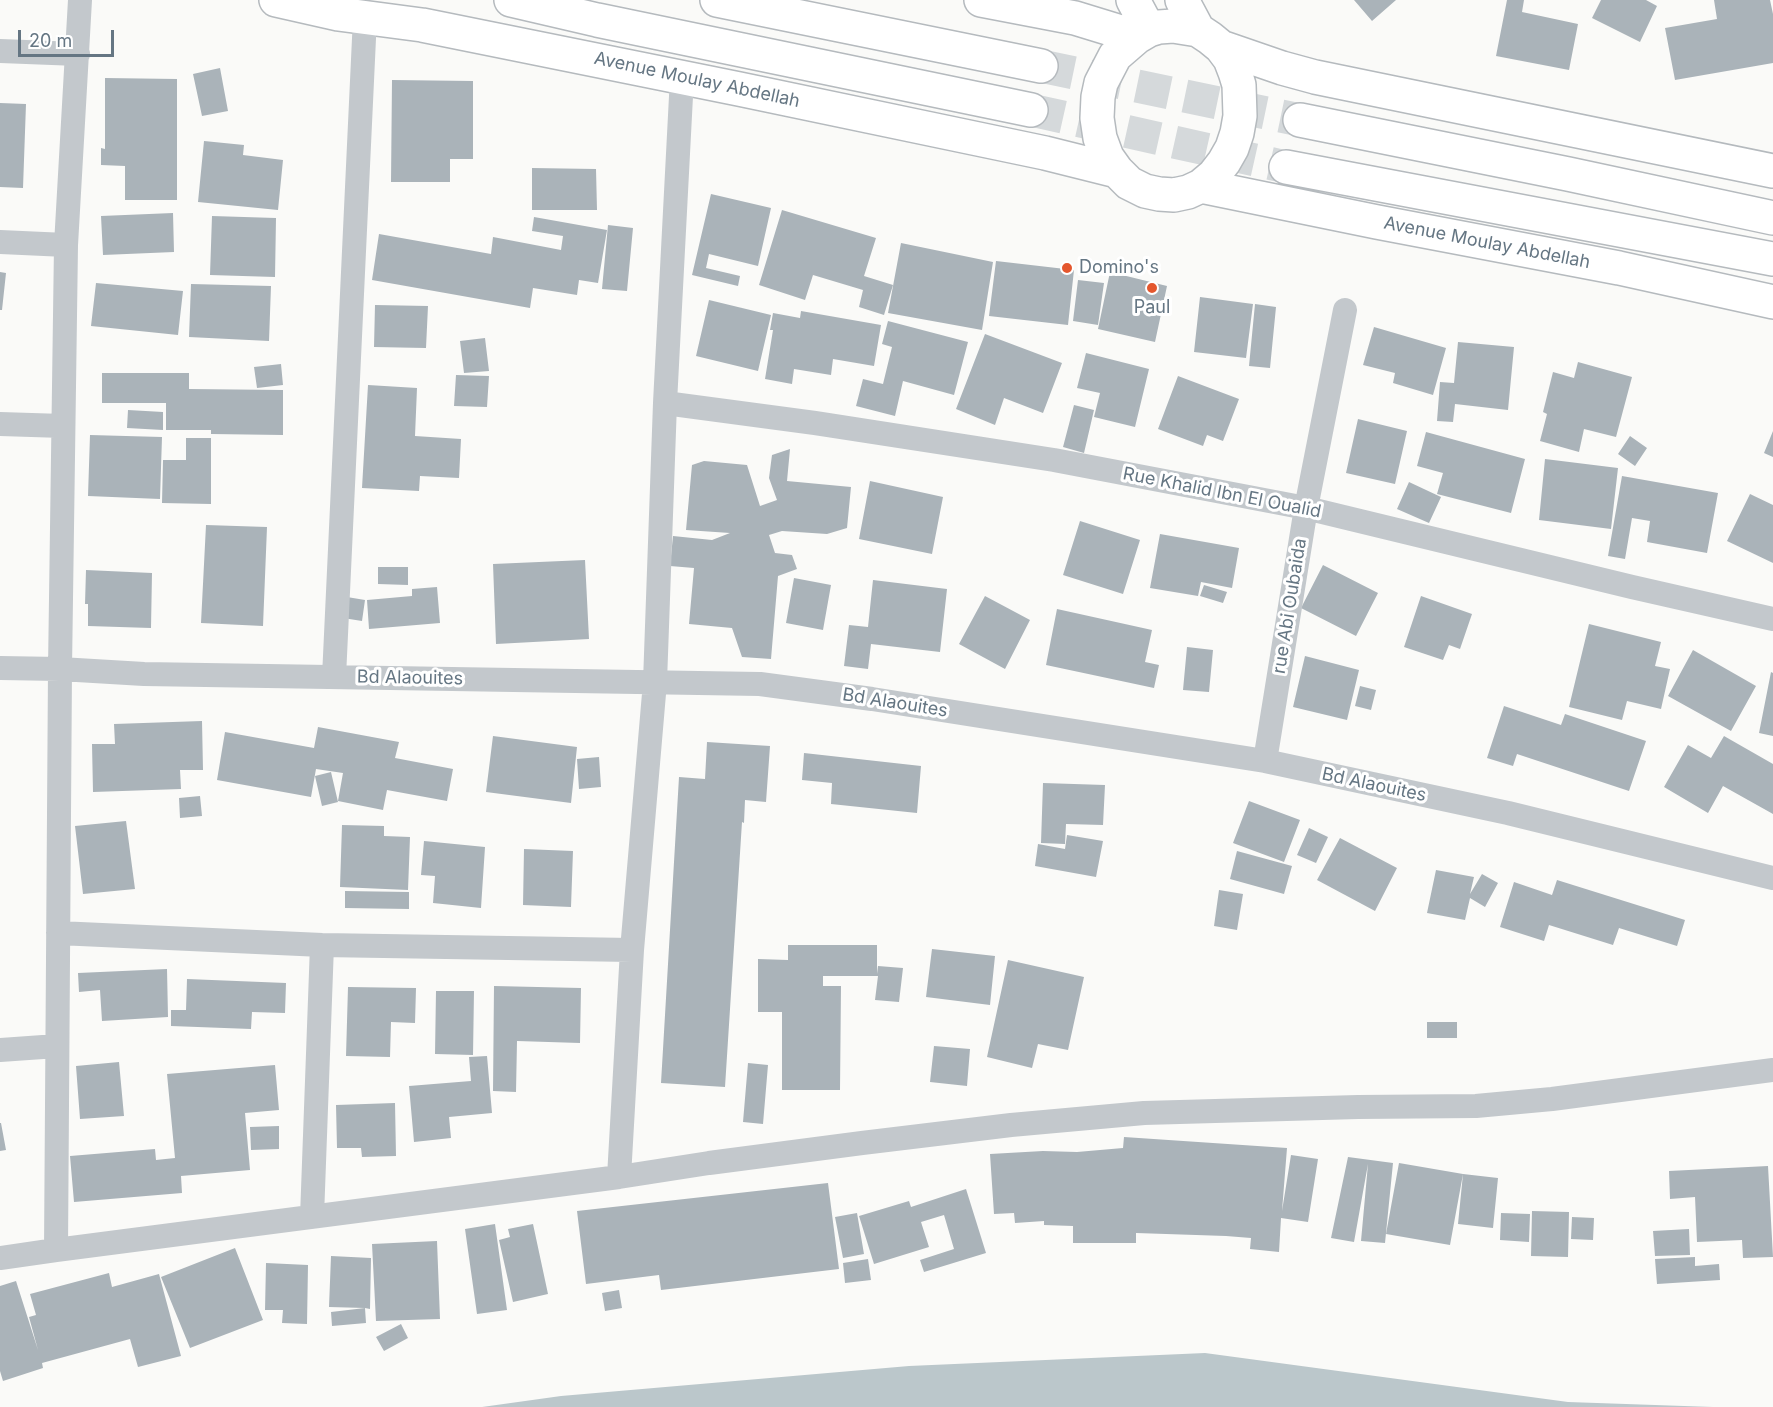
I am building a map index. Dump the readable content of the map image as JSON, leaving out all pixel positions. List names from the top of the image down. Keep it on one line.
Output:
{"streets":{"main road":["Avenue Moulay Abdellah"],"street":["Rue Khalid Ibn El Oualid","rue Abi Oubaida","Bd Alaouites"]},"crossings":[["Rue Khalid Ibn El Oualid","rue Abi Oubaida"],["rue Abi Oubaida","Bd Alaouites"]],"places":["Domino's","Paul"],"scale_bar":"20 m"}
